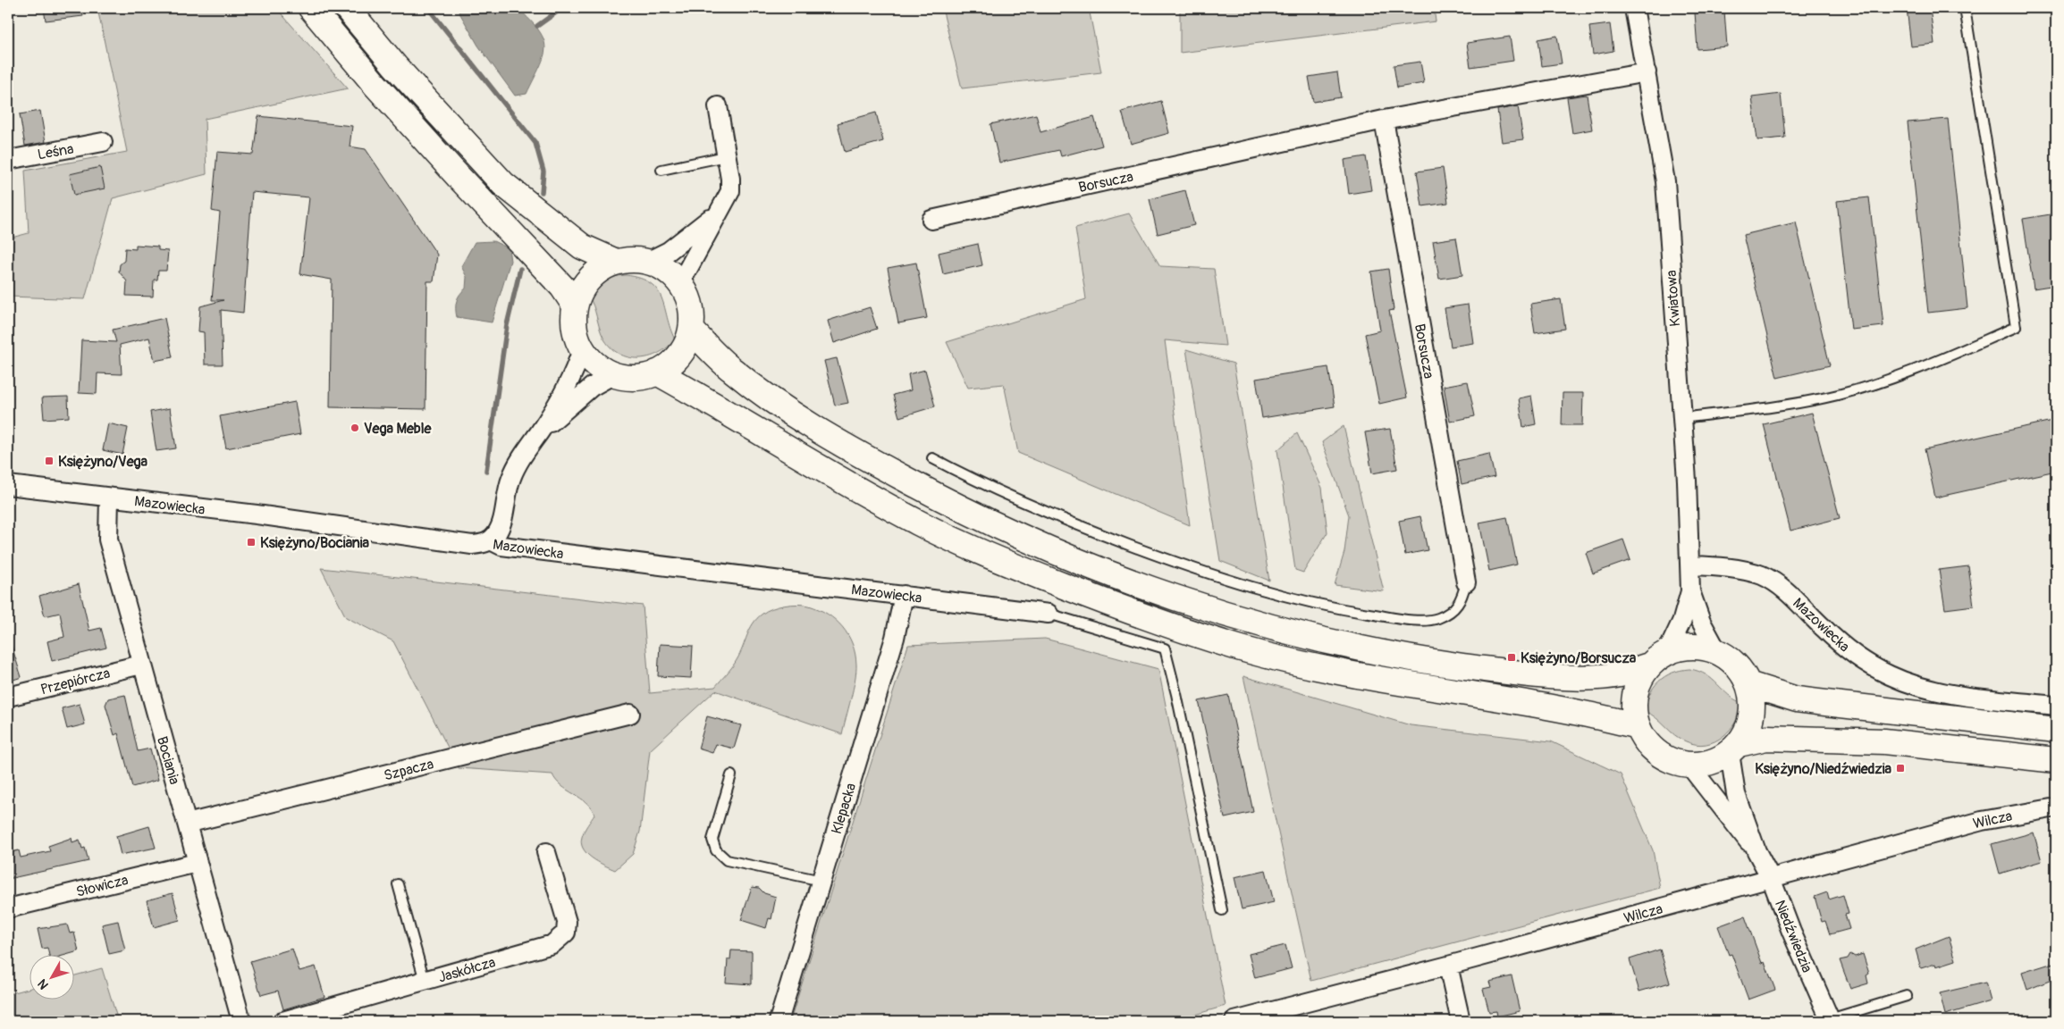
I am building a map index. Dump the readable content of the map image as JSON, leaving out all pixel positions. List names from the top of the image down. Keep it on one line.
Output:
{"streets":{"street":["Leśna","Borsucza","Kwiatowa","Mazowiecka","Przepiórcza","Bociania","Szpacza","Klepacka","Wilcza","Słowicza","Niedźwiedzia","Jaskółcza"]},"crossings":[["Borsucza","Kwiatowa"],["Kwiatowa","Mazowiecka"],["Kwiatowa","Niedźwiedzia"],["Mazowiecka","Bociania"],["Mazowiecka","Klepacka"],["Przepiórcza","Bociania"],["Bociania","Szpacza"],["Bociania","Słowicza"],["Wilcza","Niedźwiedzia"]],"places":{"other":["Vega Meble"],"transit":["Księżyno/Vega","Księżyno/Bociania","Księżyno/Borsucza","Księżyno/Niedźwiedzia"]},"north":"bottom left"}
